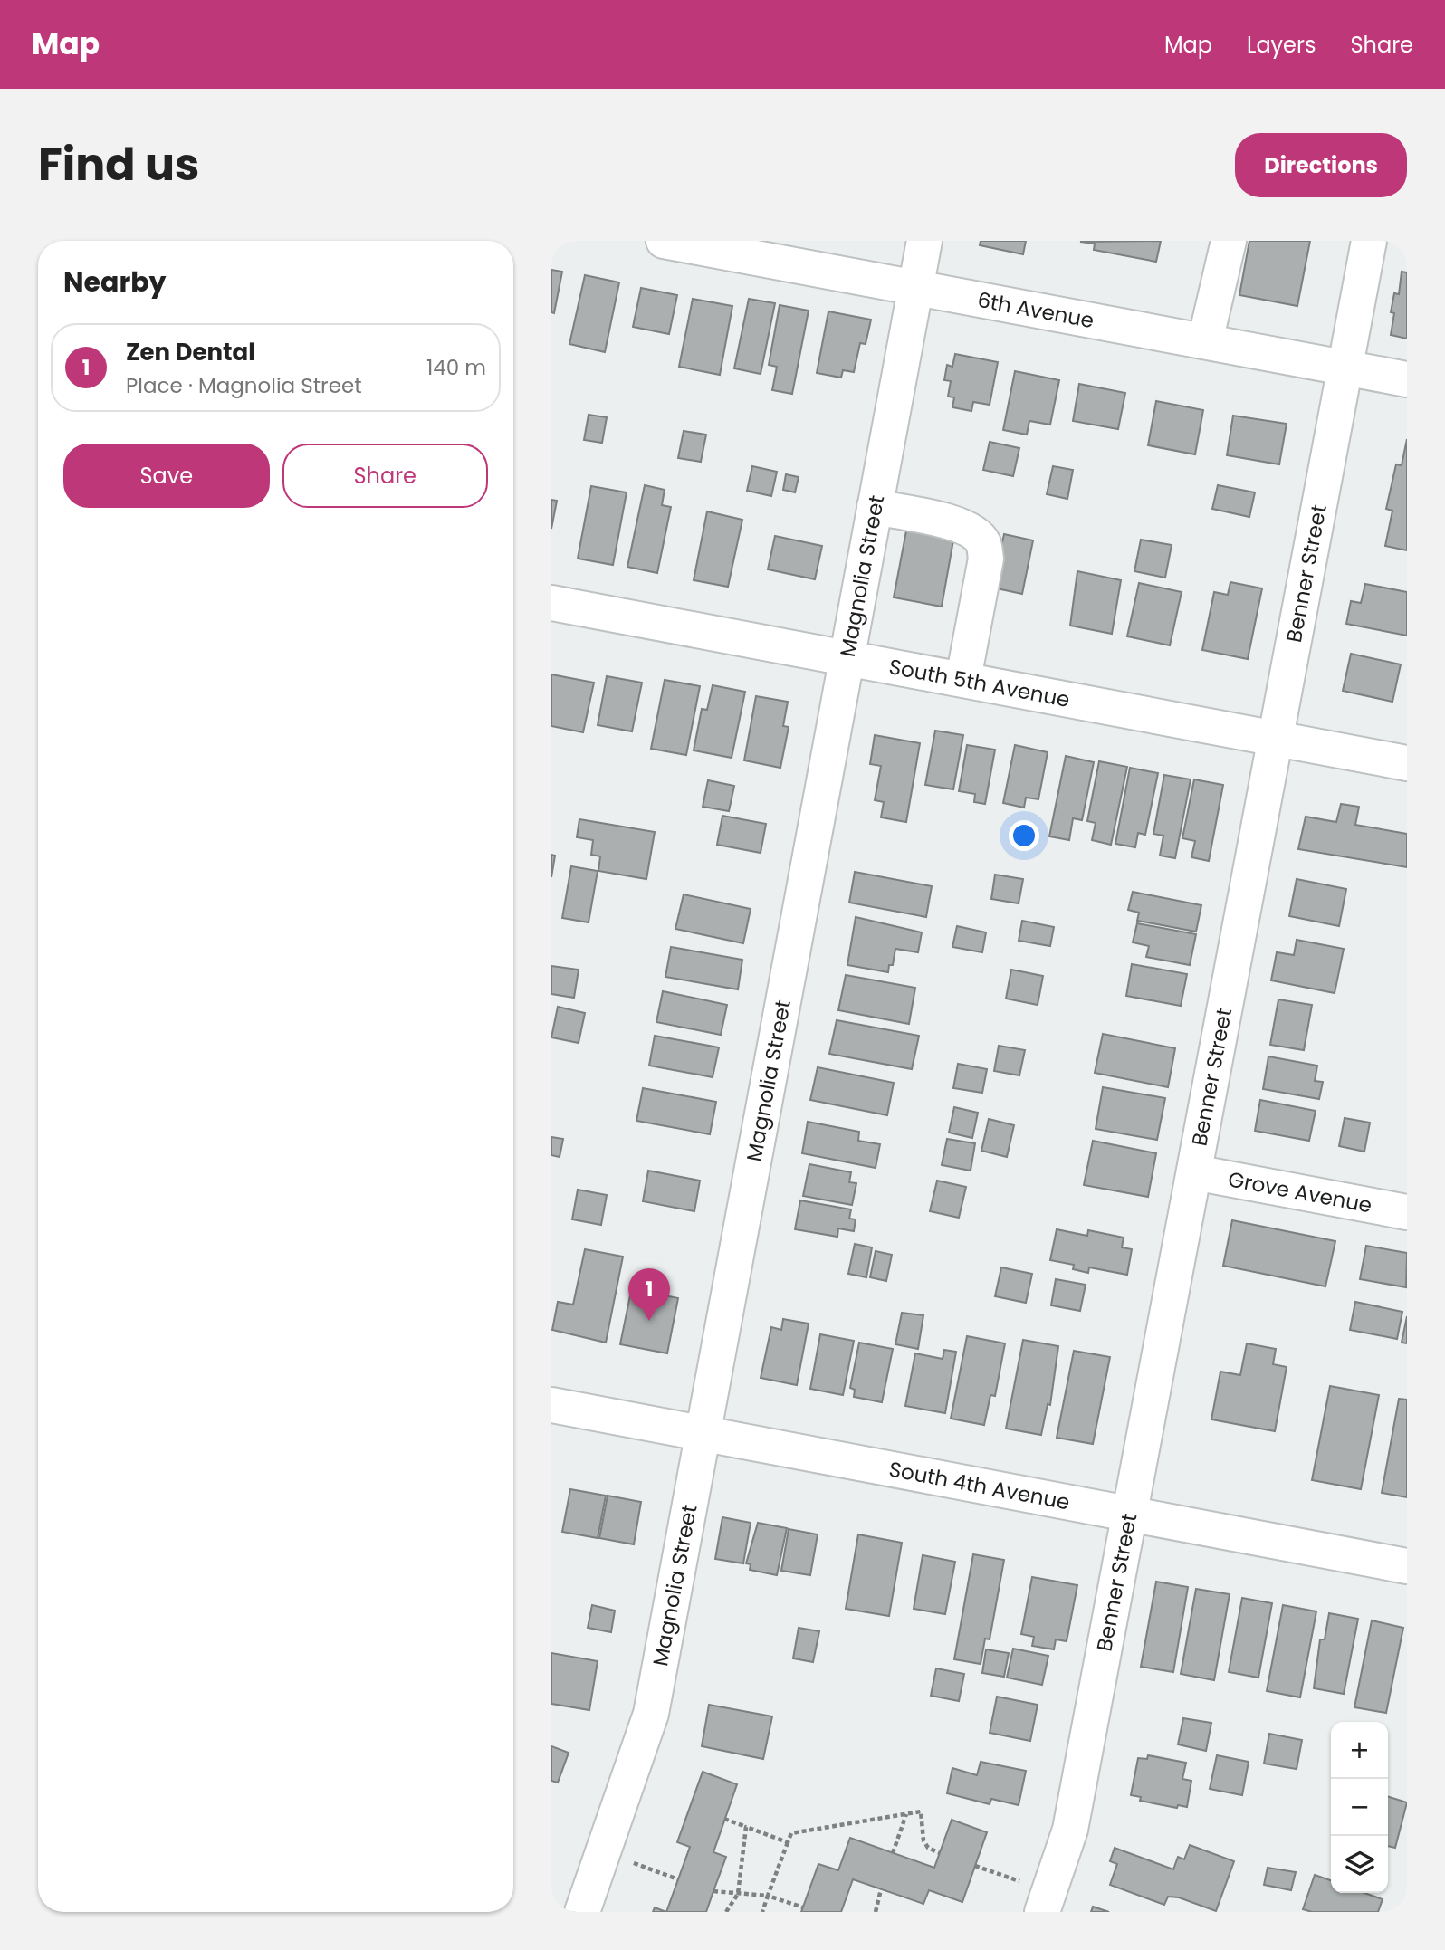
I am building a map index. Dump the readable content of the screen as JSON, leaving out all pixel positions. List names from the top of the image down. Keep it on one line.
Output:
{"streets":{"street":["6th Avenue","Benner Street","Magnolia Street","South 5th Avenue","Grove Avenue","South 4th Avenue"]},"crossings":[["6th Avenue","Benner Street"],["6th Avenue","Magnolia Street"],["Benner Street","South 5th Avenue"],["Benner Street","Grove Avenue"],["Benner Street","South 4th Avenue"],["Magnolia Street","South 5th Avenue"],["Magnolia Street","South 4th Avenue"]],"page":{"header":"Map","nav":["Map","Layers","Share"],"title":"Find us","buttons":["Directions",["Save","Share"]],"heading":"Nearby","list":[{"mark":"1","name":"Zen Dental","note":"Place · Magnolia Street","value":"140 m"}],"pins":"1","map_buttons":["+","−"]}}
